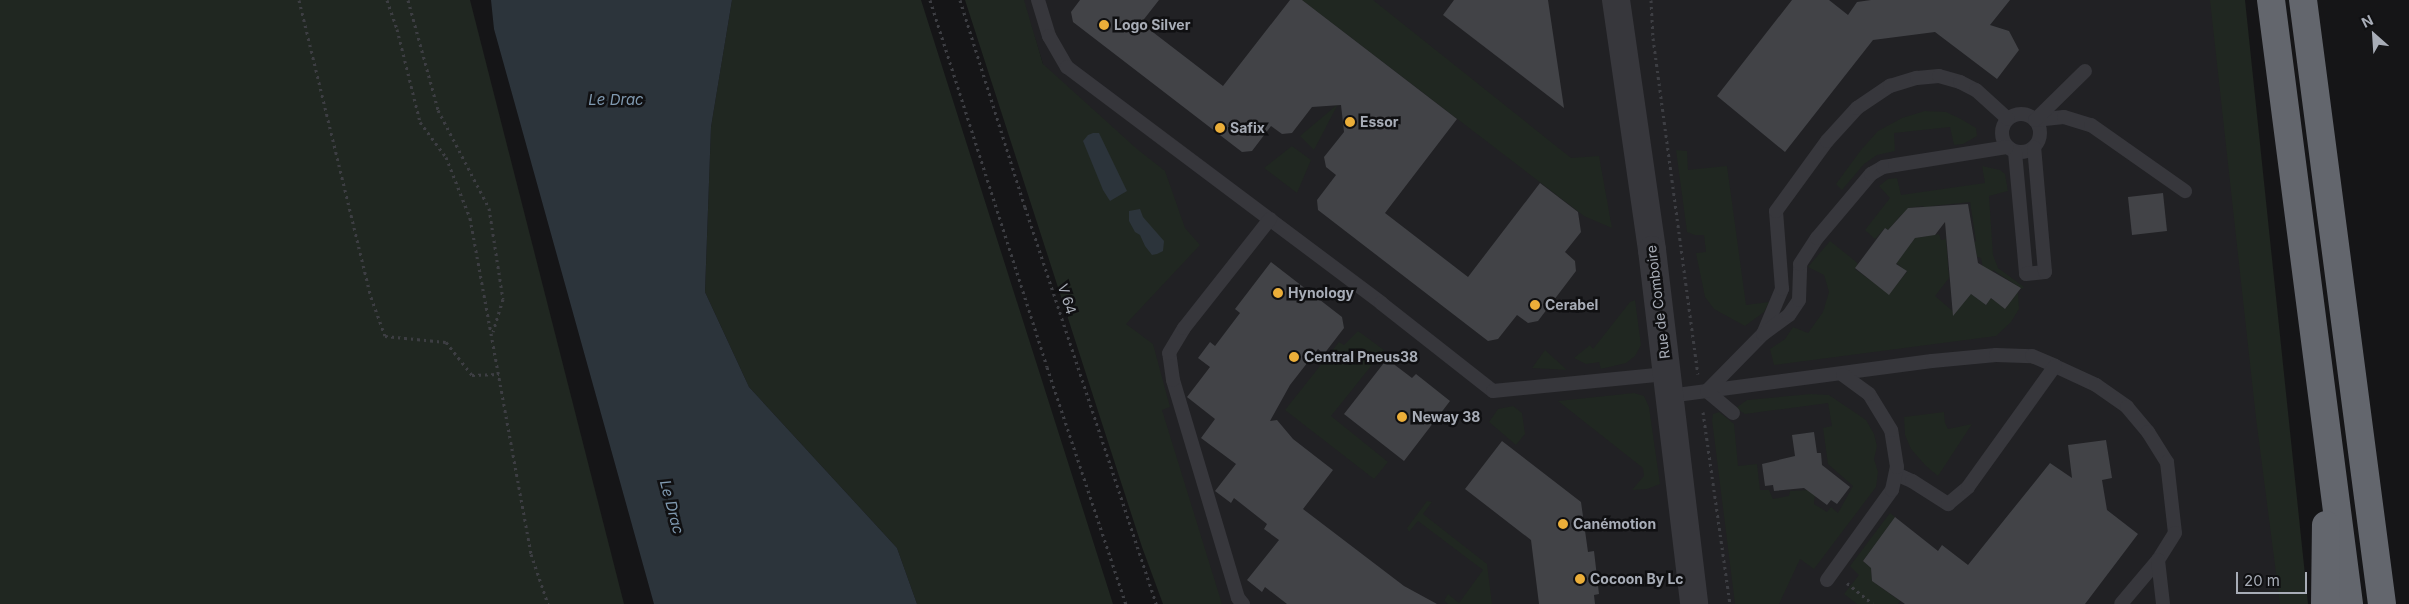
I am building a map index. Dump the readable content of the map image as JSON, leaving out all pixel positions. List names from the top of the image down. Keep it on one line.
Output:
{"streets":{"street":["Rue de Comboire"],"path":["V 64"]},"water":["Le Drac"],"places":["Logo Silver","Essor","Safix","Hynology","Cerabel","Central Pneus38","Neway 38","Canémotion","Cocoon By Lc"],"scale_bar":"20 m","north":"top left"}
